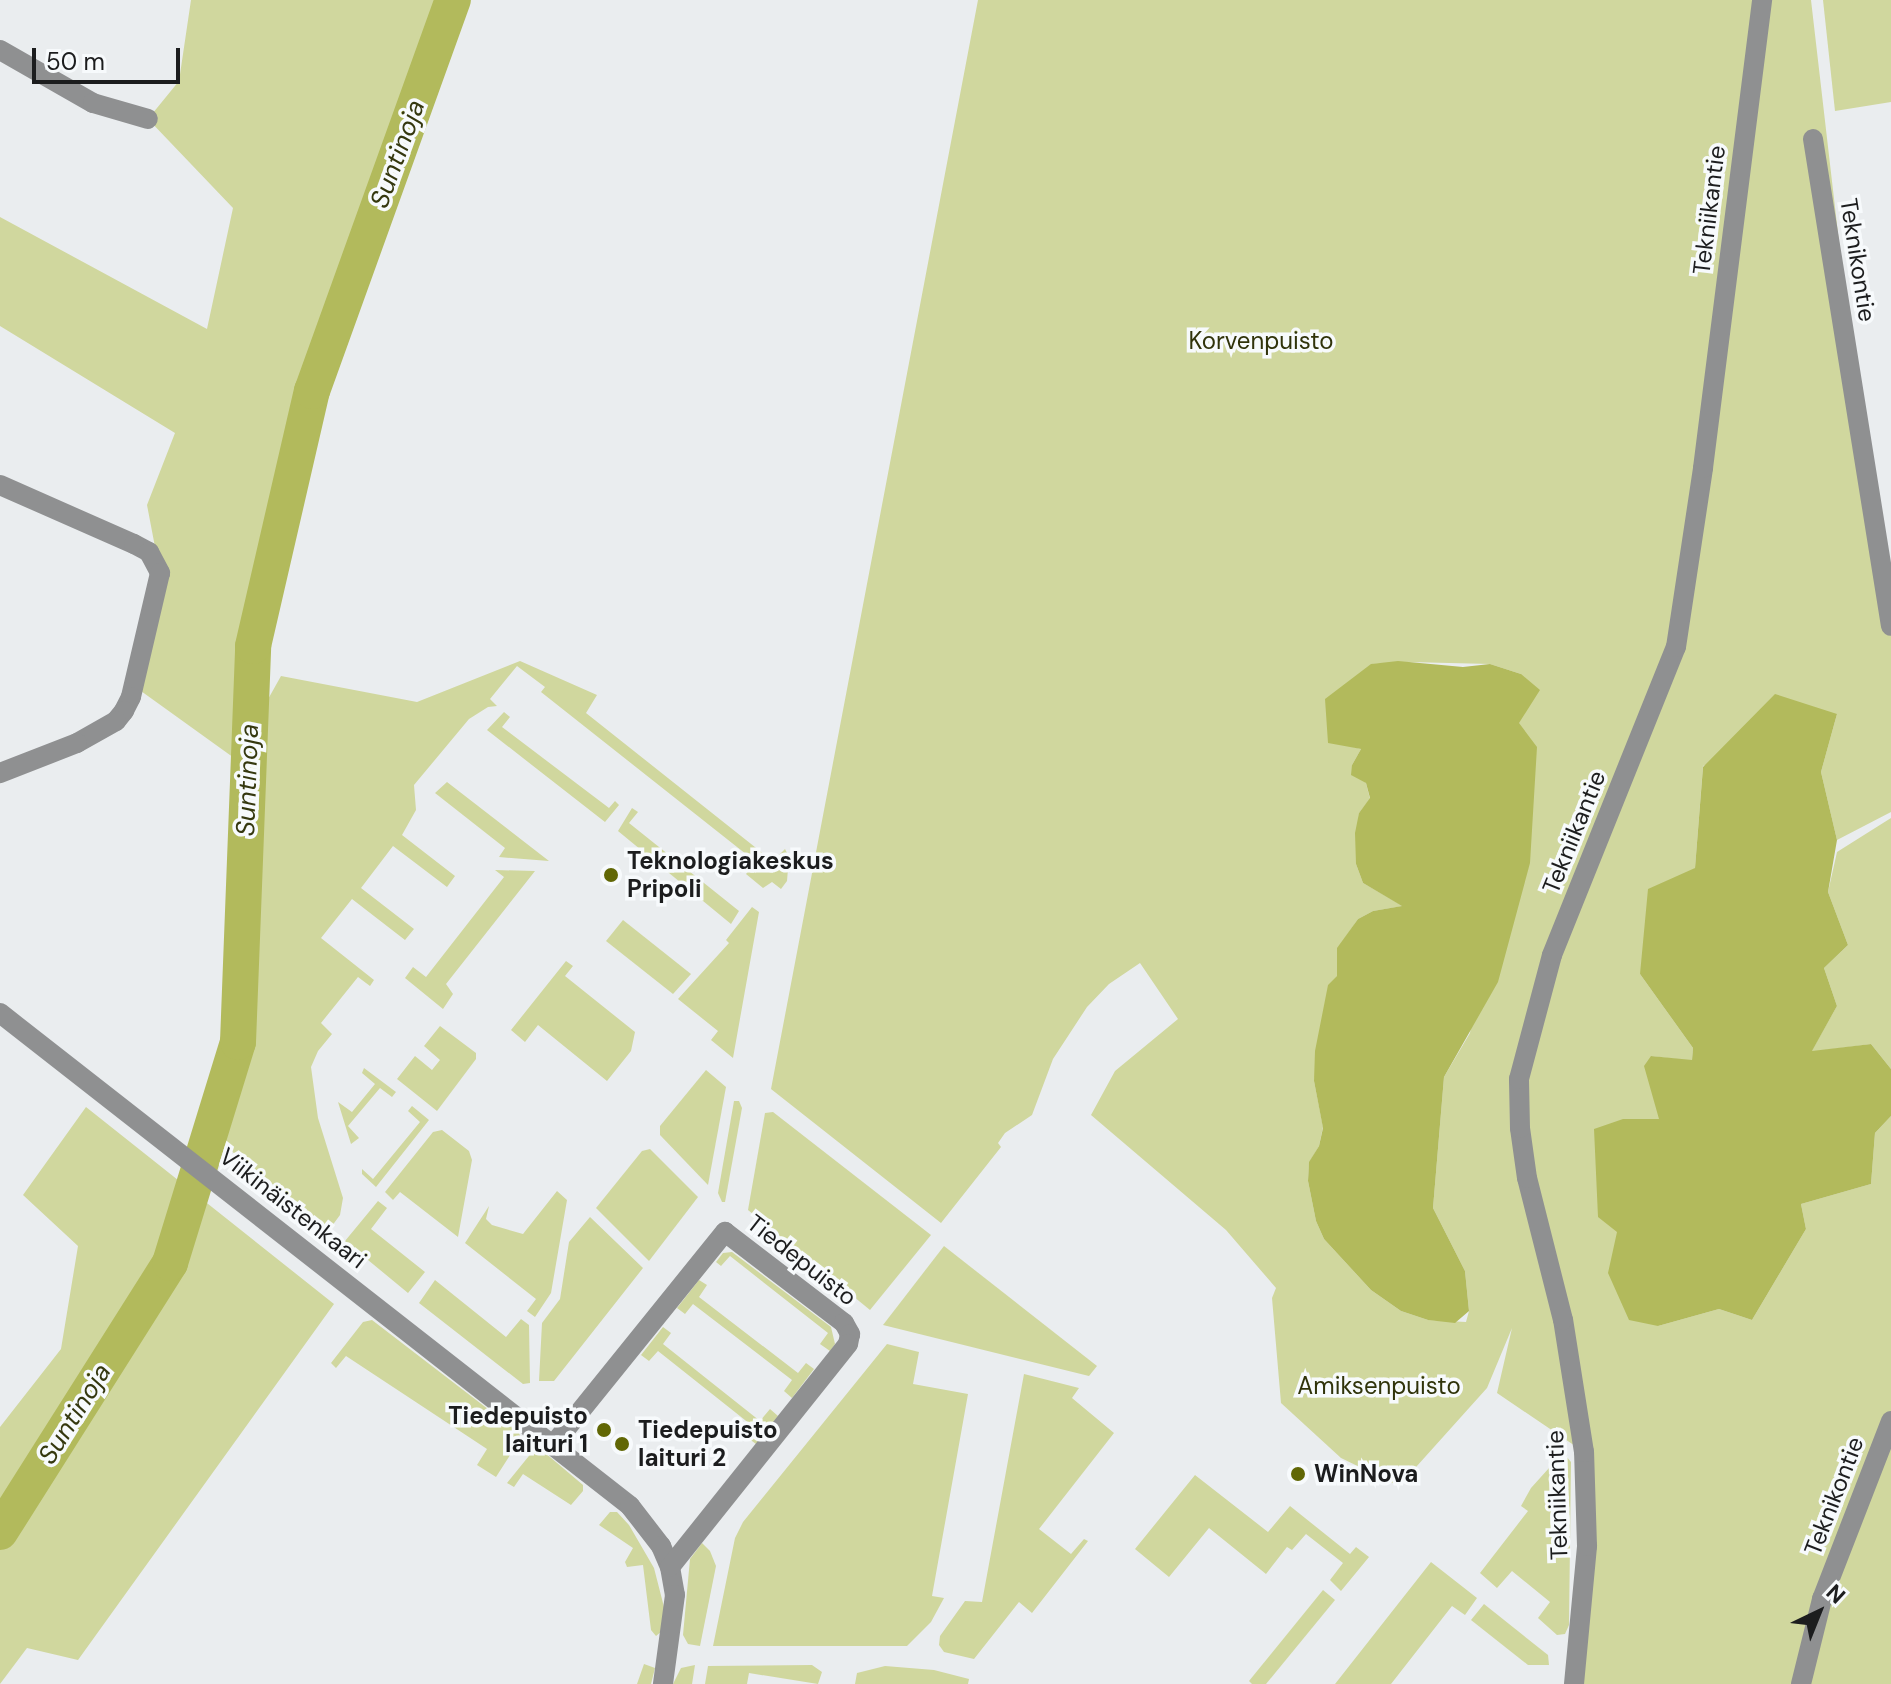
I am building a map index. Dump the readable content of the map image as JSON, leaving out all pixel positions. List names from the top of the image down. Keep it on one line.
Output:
{"streets":{"street":["Tekniikantie","Teknikontie","Viikinäistenkaari","Tiedepuisto"]},"crossings":[["Viikinäistenkaari","Tiedepuisto"]],"water":["Suntinoja"],"parks":["Korvenpuisto","Amiksenpuisto"],"places":["Teknologiakeskus Pripoli","Tiedepuisto laituri 1","Tiedepuisto laituri 2","WinNova"],"scale_bar":"50 m","north":"top right"}
